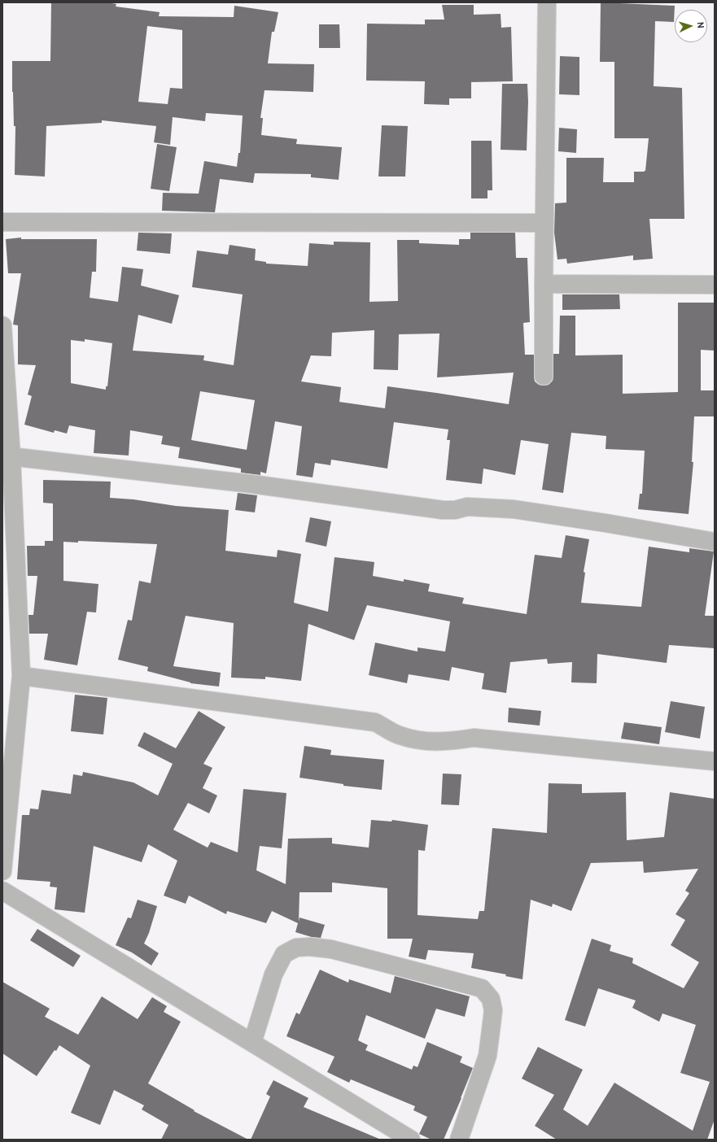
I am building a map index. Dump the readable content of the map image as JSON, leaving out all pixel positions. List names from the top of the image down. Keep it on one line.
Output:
{"north":"right"}
